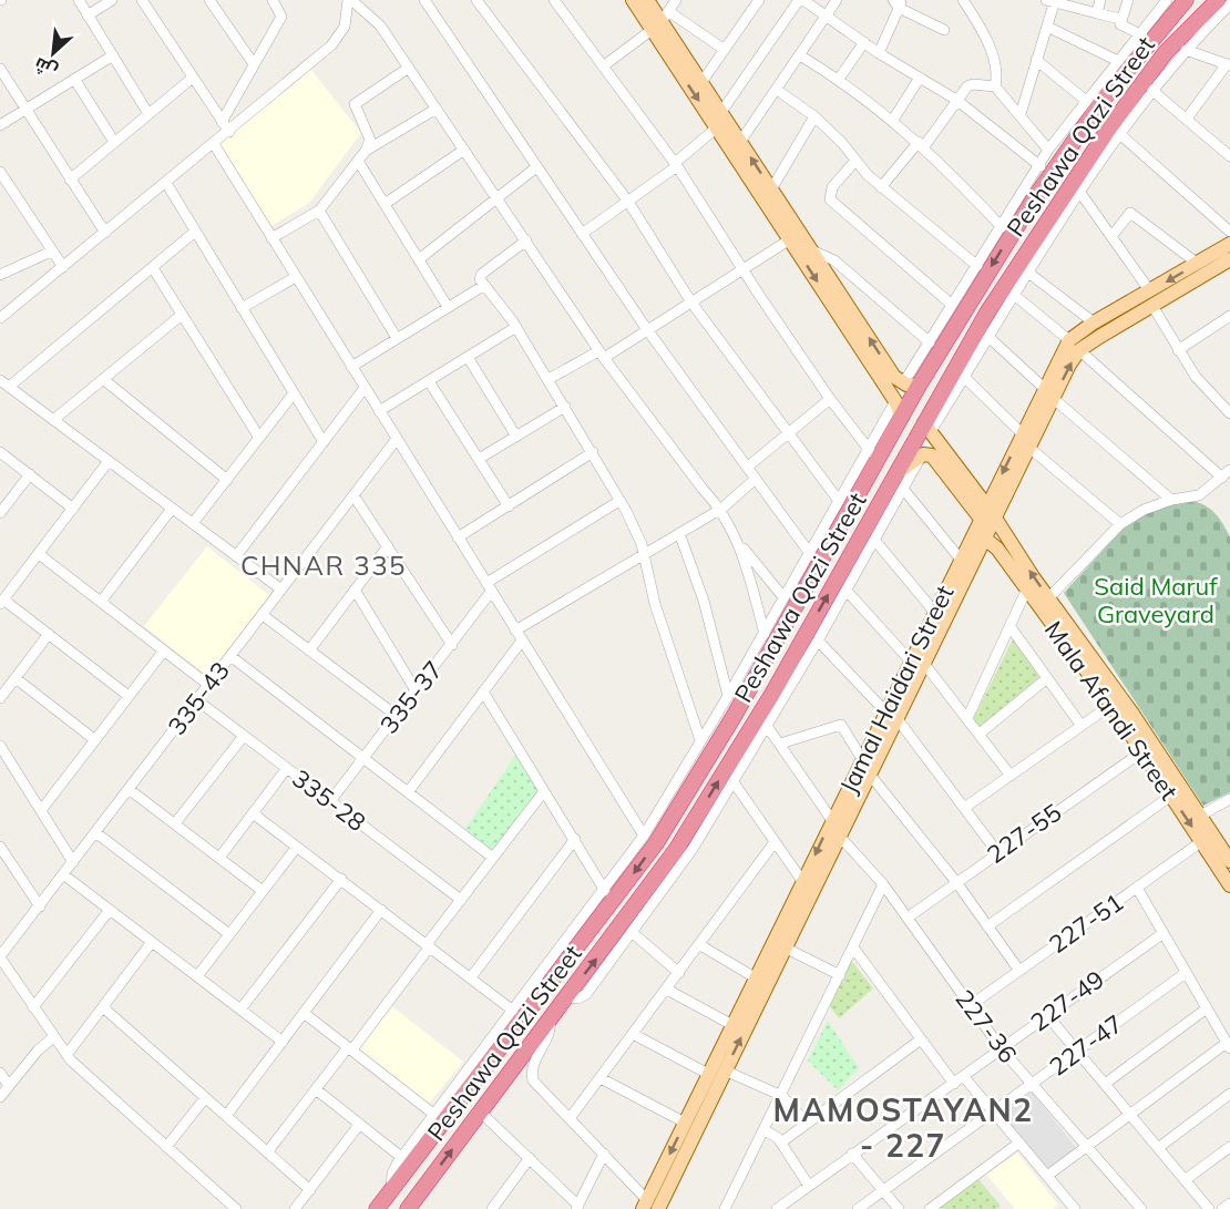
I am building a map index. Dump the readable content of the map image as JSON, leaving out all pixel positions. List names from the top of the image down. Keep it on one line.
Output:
{"streets":{"highway":["Peshawa Qazi Street"],"main road":["Jamal Haidari Street","Mala Afandi Street"],"street":["335-37","335-43","335-28","227-55","227-51","227-49","227-36","227-47"]},"crossings":[["Jamal Haidari Street","Mala Afandi Street"],["Jamal Haidari Street","227-36"],["335-37","335-28"],["335-43","335-28"],["Mala Afandi Street","227-55"],["Mala Afandi Street","227-51"],["227-55","227-36"],["227-51","227-36"],["227-49","227-36"],["227-36","227-47"]],"districts":["CHNAR 335","MAMOSTAYAN2 - 227"],"parks":["Said Maruf Graveyard"],"north":"bottom left"}
